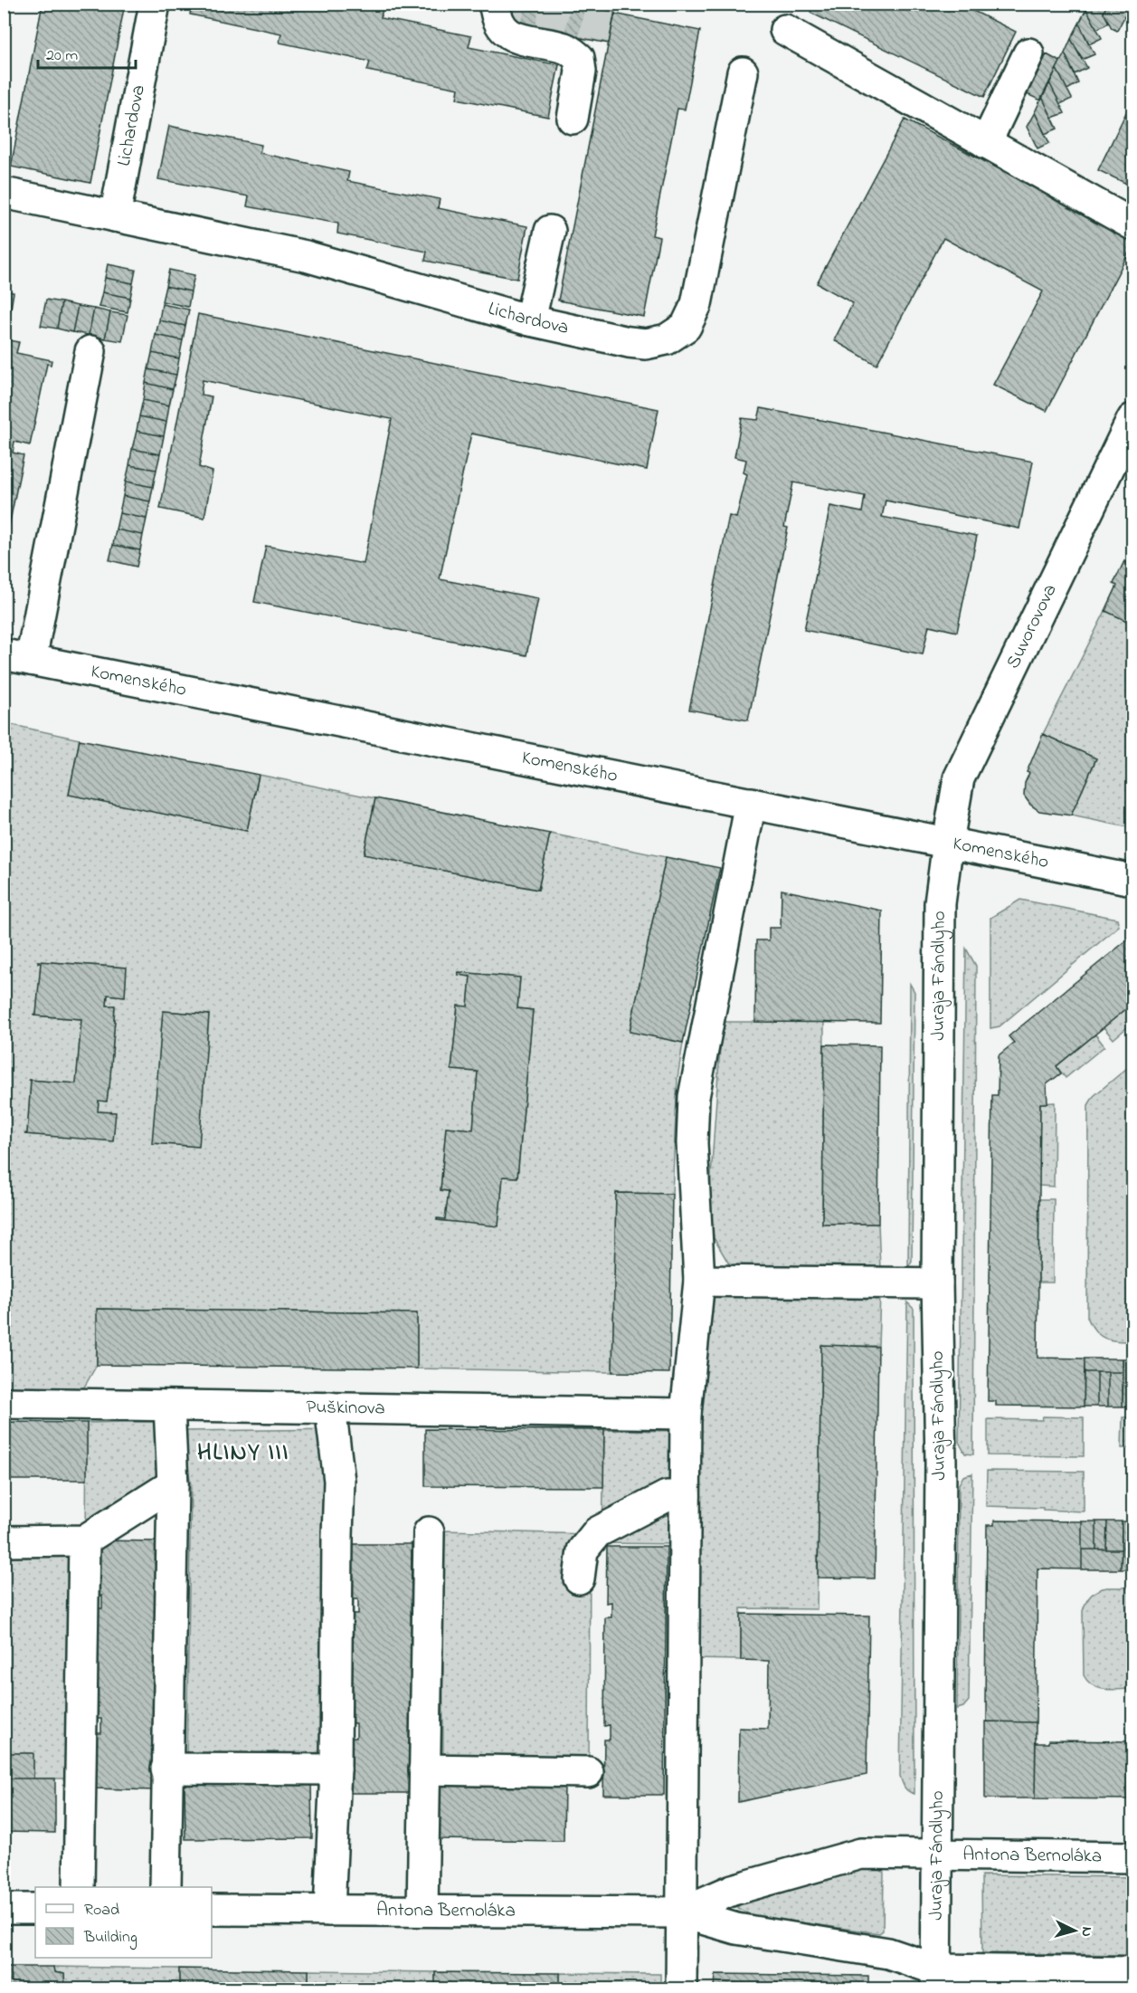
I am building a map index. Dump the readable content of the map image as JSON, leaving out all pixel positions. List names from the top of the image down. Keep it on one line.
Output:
{"streets":{"street":["Lichardova","Suvorovova","Komenského","Juraja Fándlyho","Puškinova","Antona Bernoláka"]},"crossings":[["Suvorovova","Komenského"],["Suvorovova","Juraja Fándlyho"],["Komenského","Juraja Fándlyho"],["Juraja Fándlyho","Antona Bernoláka"]],"districts":["HLINY III"],"legend":["Road","Building"],"scale_bar":"20 m","north":"right"}
